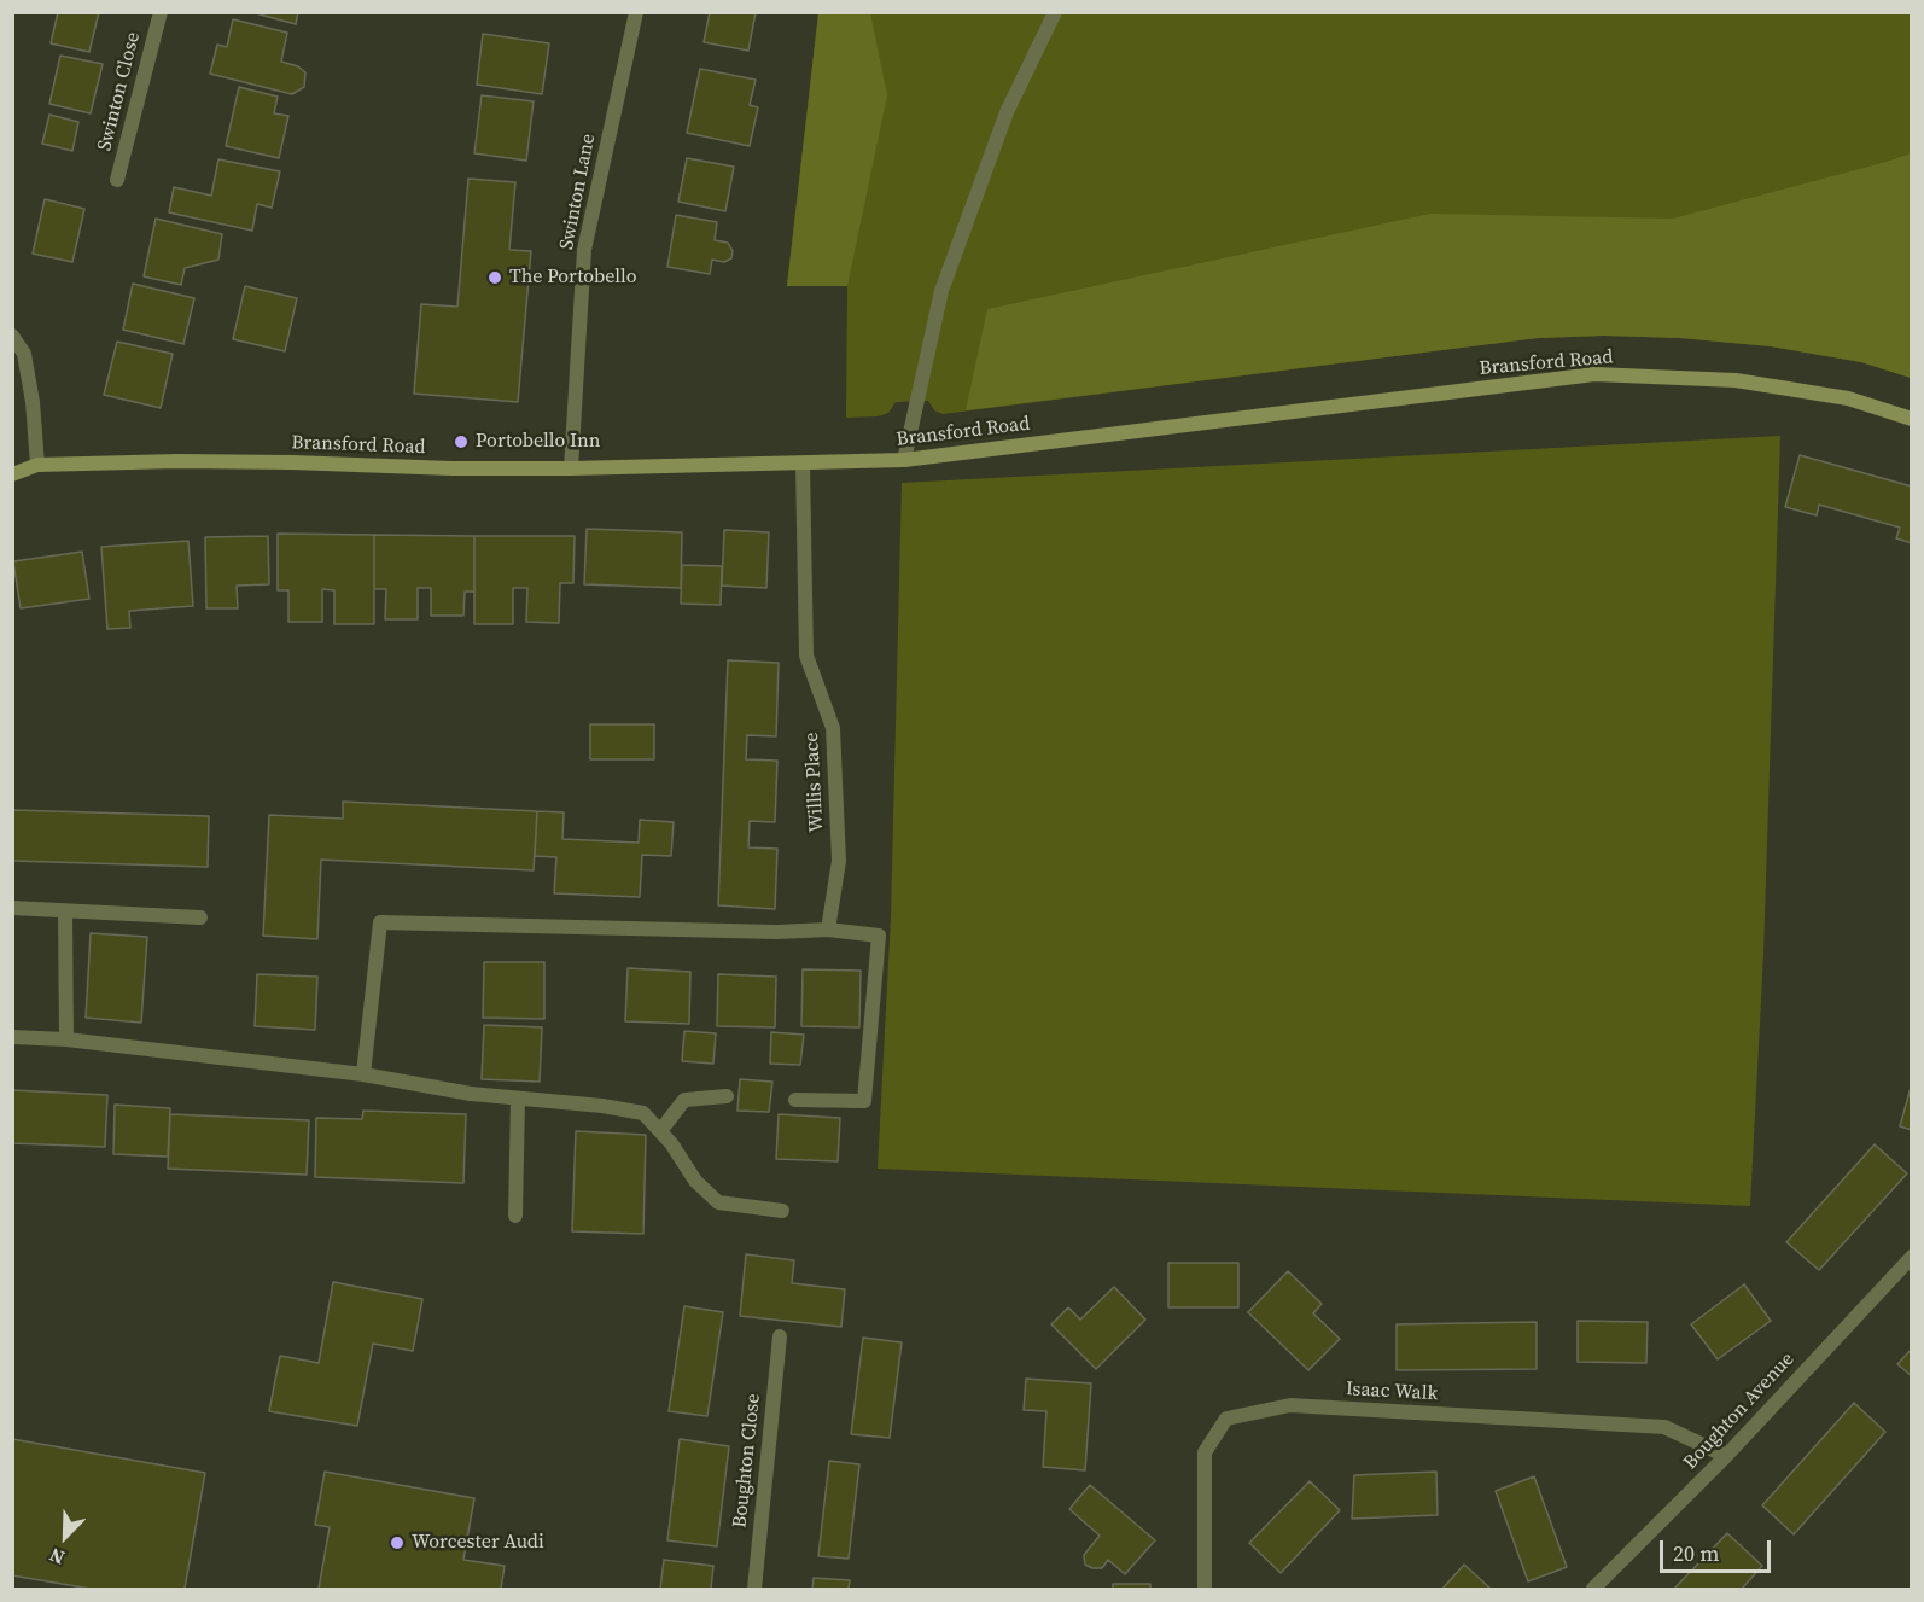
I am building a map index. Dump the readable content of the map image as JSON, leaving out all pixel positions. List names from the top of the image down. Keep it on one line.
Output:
{"streets":{"main road":["Bransford Road"],"street":["Swinton Close","Swinton Lane","Willis Place","Isaac Walk","Boughton Avenue","Boughton Close"]},"crossings":[["Swinton Lane","Bransford Road"],["Bransford Road","Willis Place"],["Isaac Walk","Boughton Avenue"]],"places":["The Portobello","Portobello Inn","Worcester Audi"],"scale_bar":"20 m","north":"bottom left"}
